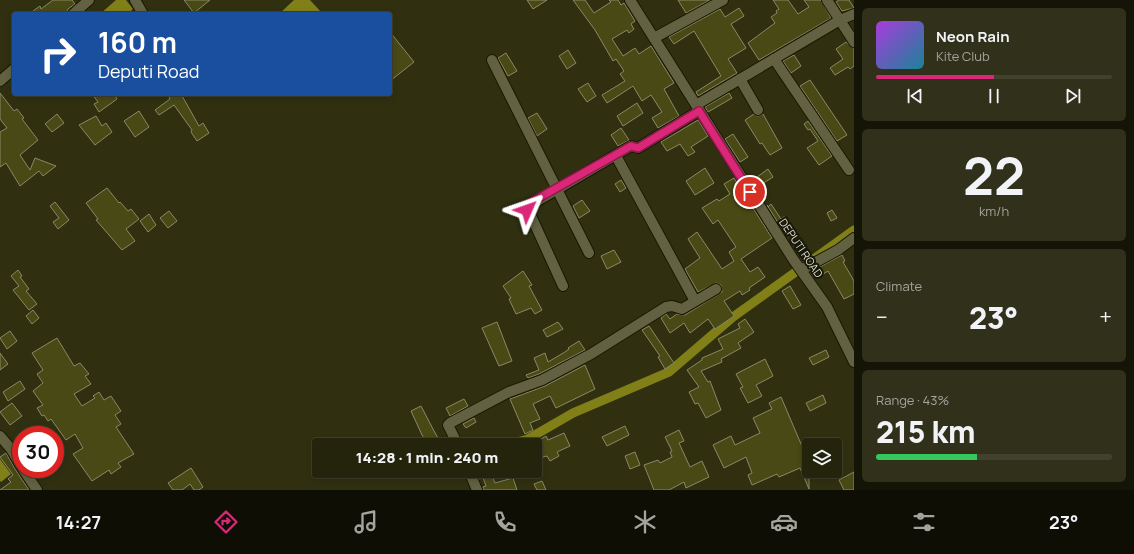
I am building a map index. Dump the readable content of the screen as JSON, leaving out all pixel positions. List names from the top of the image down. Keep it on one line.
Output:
{"streets":{"street":["DEPUTI ROAD"]},"page":{"turn":["160 m","Deputi Road"],"song":["Neon Rain","Kite Club"],"tile":[["22","km/h"],"Climate",["Range · 43%","215 km"]],"heat":["−","23°","+"],"limit":"30","trip":"14:28 · 1 min · 240 m","tabs":["14:27","23°"]}}
